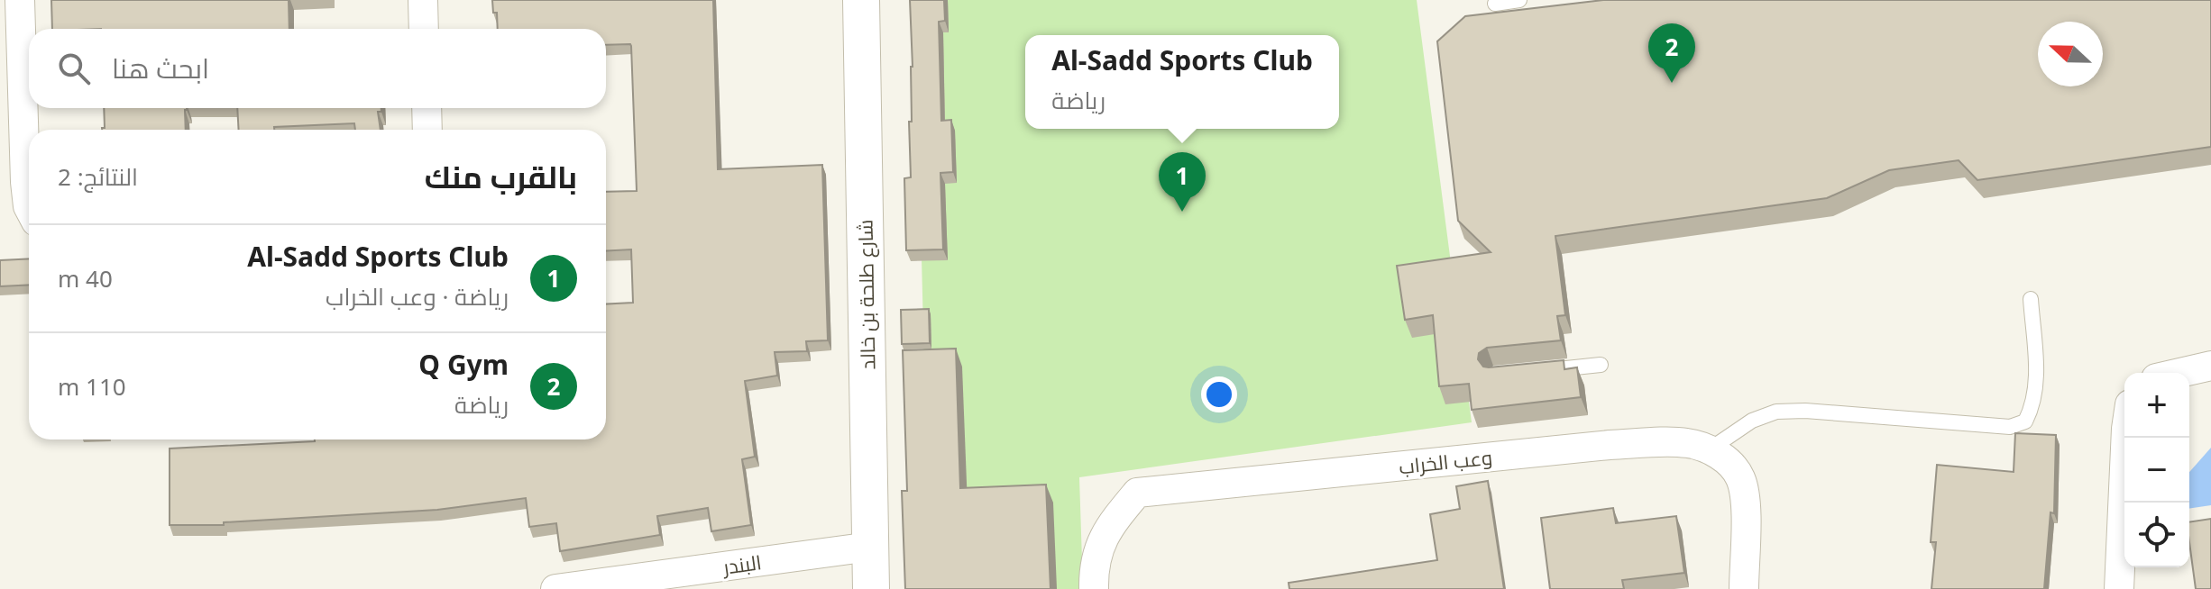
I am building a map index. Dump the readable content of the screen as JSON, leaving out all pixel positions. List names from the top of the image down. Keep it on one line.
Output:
{"streets":{"street":["شارع طلحة بن خالد","وعب الخراب","البندر"]},"crossings":[["شارع طلحة بن خالد","البندر"]],"north":"left","page":{"pins":["2","1"],"search":"ابحث هنا","popup":["Al-Sadd Sports Club","رياضة"],"heading":["بالقرب منك","النتائج: 2"],"list":[{"mark":"1","name":"Al-Sadd Sports Club","note":"رياضة · وعب الخراب","value":"40 m"},{"mark":"2","name":"Q Gym","note":"رياضة","value":"110 m"}],"map_buttons":["+","−"]}}
